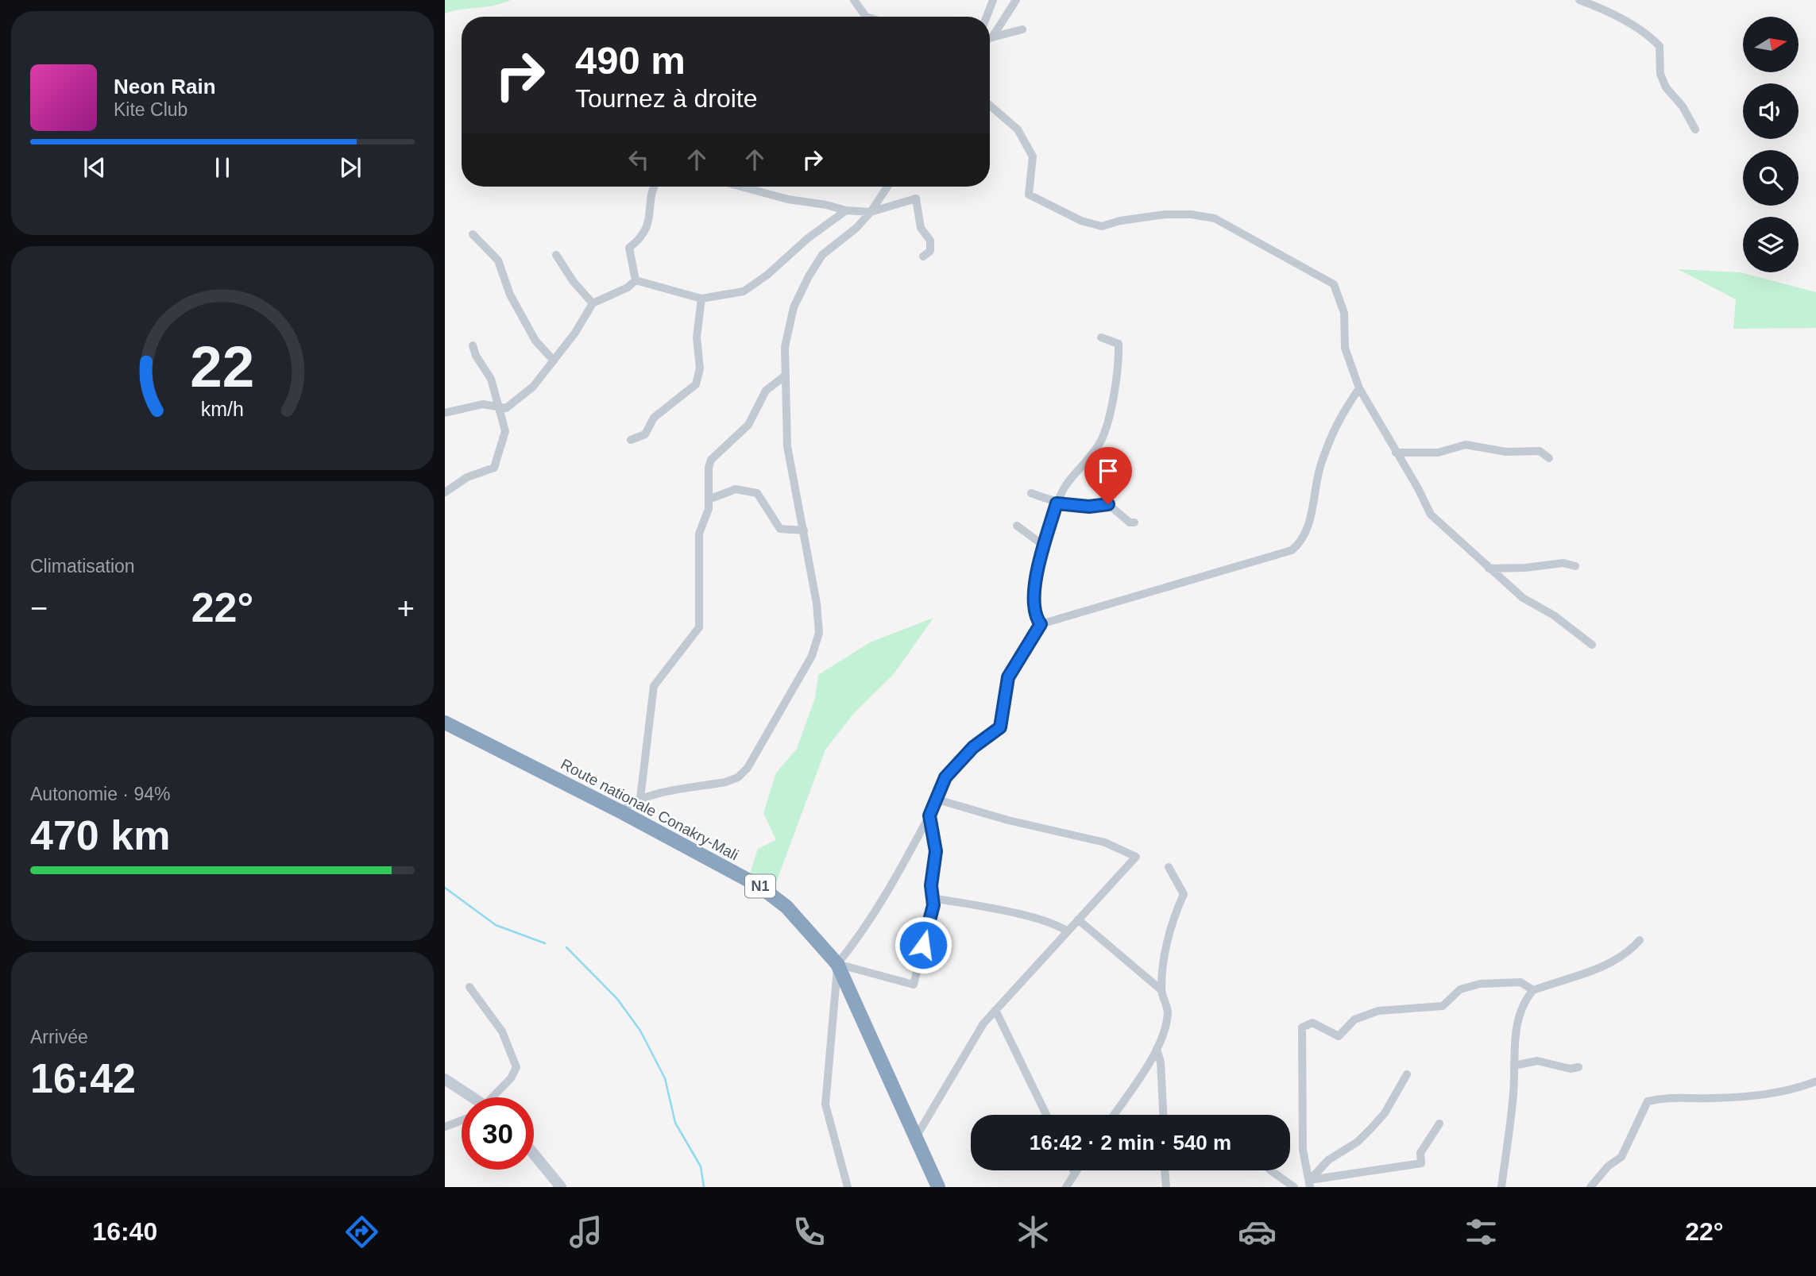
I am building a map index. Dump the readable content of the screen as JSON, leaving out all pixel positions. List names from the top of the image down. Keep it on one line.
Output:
{"streets":{"highway":["Route nationale Conakry-Mali","N1"]},"north":"right","page":{"turn":["490 m","Tournez à droite"],"song":["Neon Rain","Kite Club"],"tile":["Climatisation",["Autonomie · 94%","470 km"],["Arrivée","16:42"]],"heat":["−","22°","+"],"limit":"30","trip":"16:42 · 2 min · 540 m","tabs":["16:40","22°"],"gauge":["22","km/h"]}}
